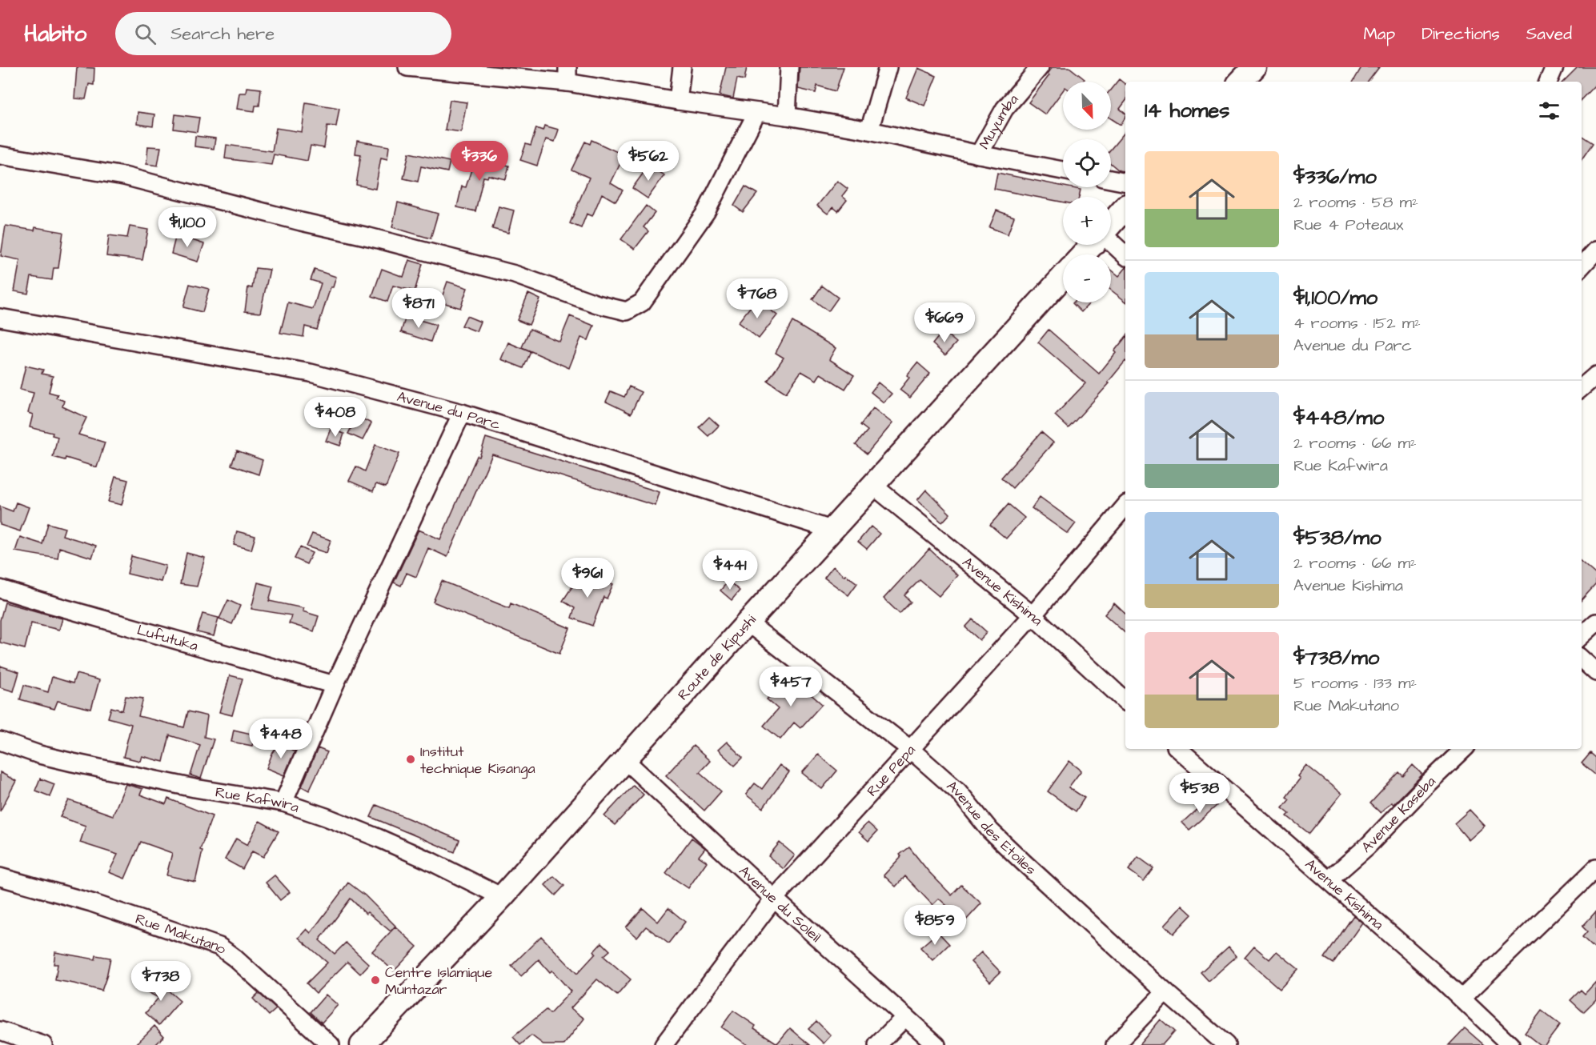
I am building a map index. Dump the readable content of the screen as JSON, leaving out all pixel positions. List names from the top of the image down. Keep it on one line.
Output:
{"streets":{"main road":["Route de Kipushi"],"street":["Muyumba","Avenue du Parc","Avenue Kishima","Lufutuka","Rue Pepa","Rue Kafwira","Avenue Kaseba","Avenue des Etoiles","Avenue du Soleil","Rue Makutano"]},"crossings":[["Avenue du Parc","Route de Kipushi"],["Avenue Kishima","Route de Kipushi"],["Avenue Kishima","Rue Pepa"],["Avenue Kishima","Avenue Kaseba"],["Route de Kipushi","Rue Kafwira"],["Route de Kipushi","Avenue des Etoiles"],["Route de Kipushi","Avenue du Soleil"],["Rue Pepa","Avenue des Etoiles"],["Rue Pepa","Avenue du Soleil"]],"places":["Institut technique Kisanga","Centre Islamique Muntazar"],"north":"bottom right","page":{"header":"Habito","search":"Search here","nav":["Map","Directions","Saved"],"map_buttons":["+","−"],"heading":"14 homes","list":[{"name":"$336/mo","note":"2 rooms · 58 m² · Rue 4 Poteaux"},{"name":"$1,100/mo","note":"4 rooms · 152 m² · Avenue du Parc"},{"name":"$448/mo","note":"2 rooms · 66 m² · Rue Kafwira"},{"name":"$538/mo","note":"2 rooms · 66 m² · Avenue Kishima"},{"name":"$738/mo","note":"5 rooms · 133 m² · Rue Makutano"}],"price":["$336","$562","$1,100","$768","$871","$669","$408","$441","$961","$457","$448","$538","$859","$738"]}}
